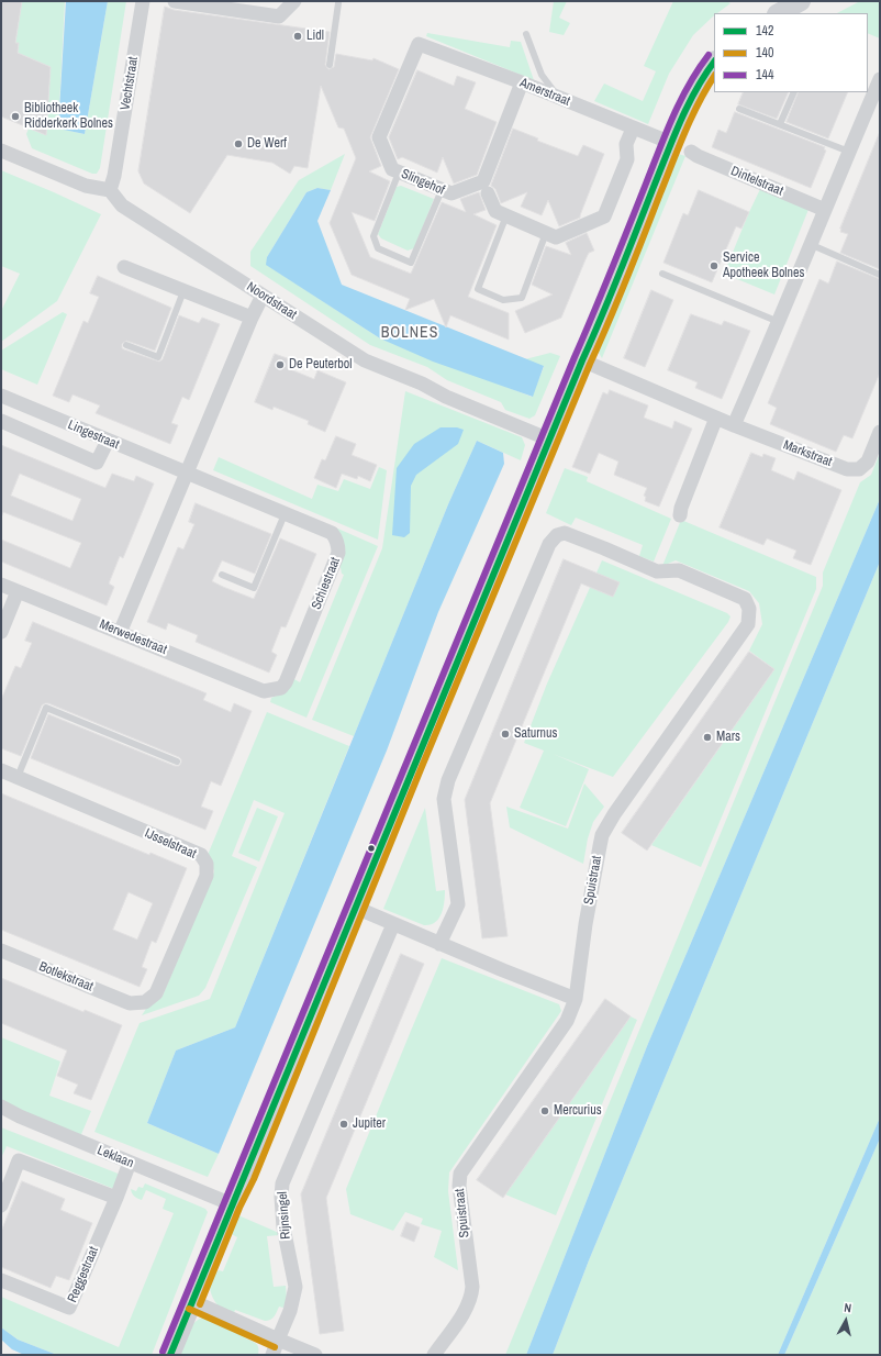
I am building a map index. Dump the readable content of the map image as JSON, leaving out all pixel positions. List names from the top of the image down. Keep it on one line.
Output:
{"streets":{"street":["Vechtstraat","Amerstraat","Dintelstraat","Slingehof","Noordstraat","Lingestraat","Markstraat","Schiestraat","Merwedestraat","IJsselstraat","Spuistraat","Botlekstraat","Leklaan","Rijnsingel","Reggestraat"]},"crossings":[["Vechtstraat","Noordstraat"],["Amerstraat","Slingehof"],["Lingestraat","Schiestraat"],["Schiestraat","Merwedestraat"],["IJsselstraat","Botlekstraat"],["Leklaan","Reggestraat"]],"districts":["BOLNES"],"places":["Lidl","Bibliotheek Ridderkerk Bolnes","De Werf","Service Apotheek Bolnes","De Peuterbol","Saturnus","Mars","Mercurius","Jupiter"],"lines":["transit line 144","transit line 142","transit line 140"],"legend":["142","140","144"],"north":"top"}
